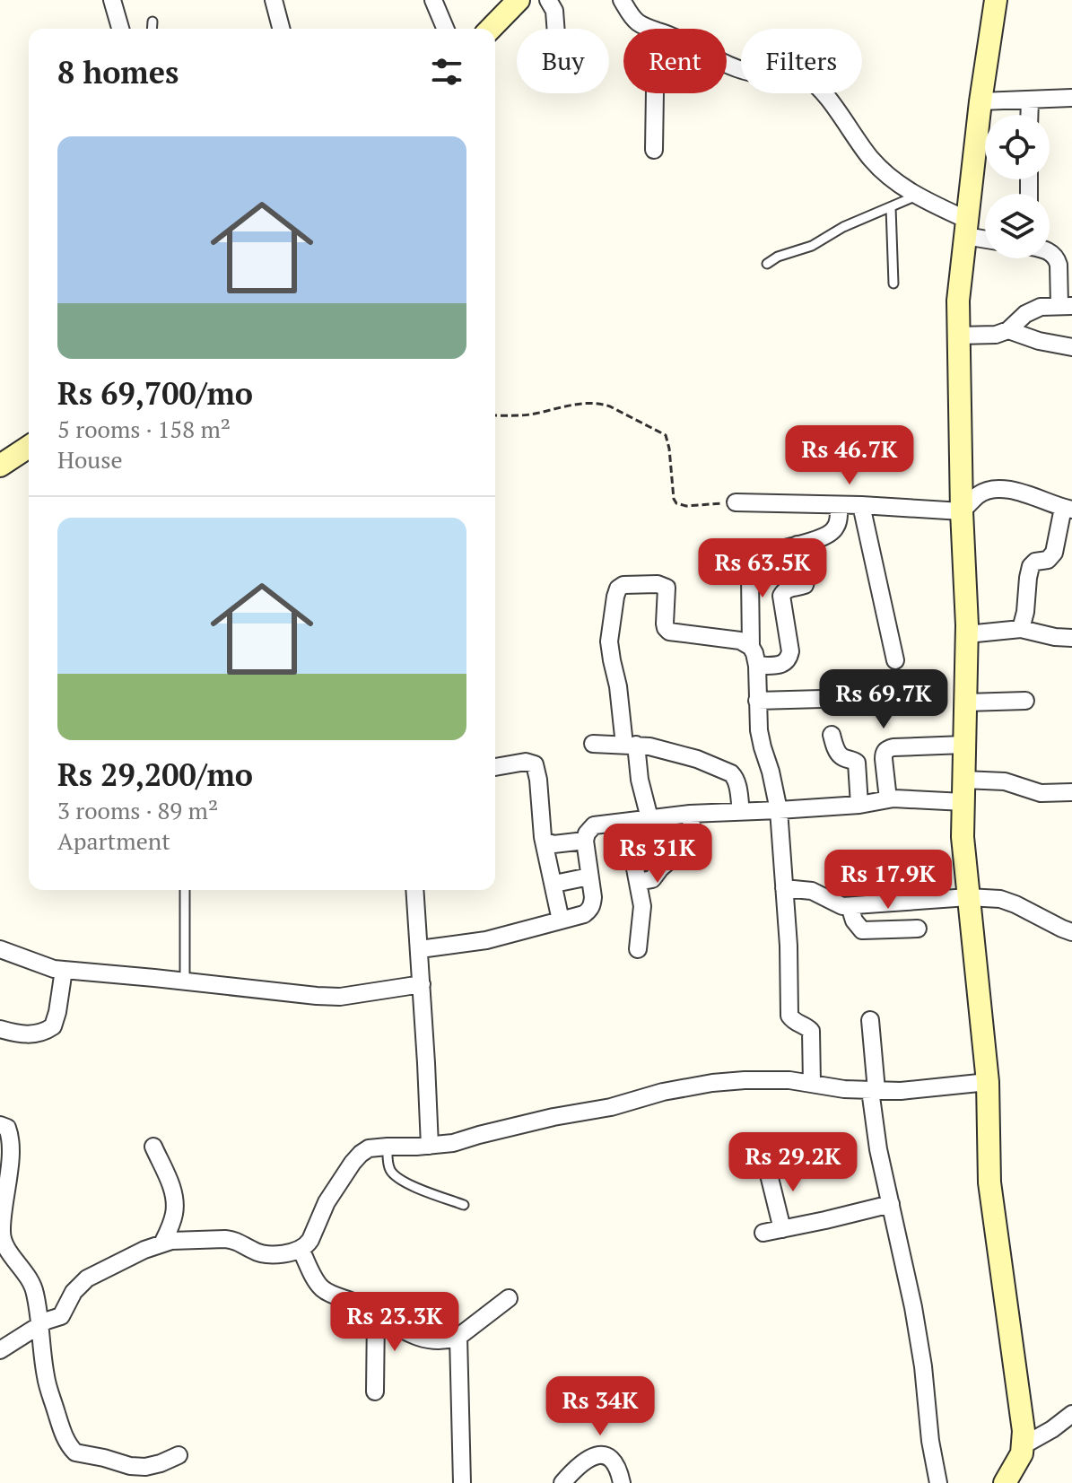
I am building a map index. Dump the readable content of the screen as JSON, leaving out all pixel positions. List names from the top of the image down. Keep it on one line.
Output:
{"page":{"chip":["Buy","Rent","Filters"],"heading":"8 homes","list":[{"name":"Rs 69,700/mo","note":"5 rooms · 158 m² · House"},{"name":"Rs 29,200/mo","note":"3 rooms · 89 m² · Apartment"}],"price":["Rs 46.7K","Rs 63.5K","Rs 69.7K","Rs 31K","Rs 17.9K","Rs 29.2K","Rs 23.3K","Rs 34K"]}}
